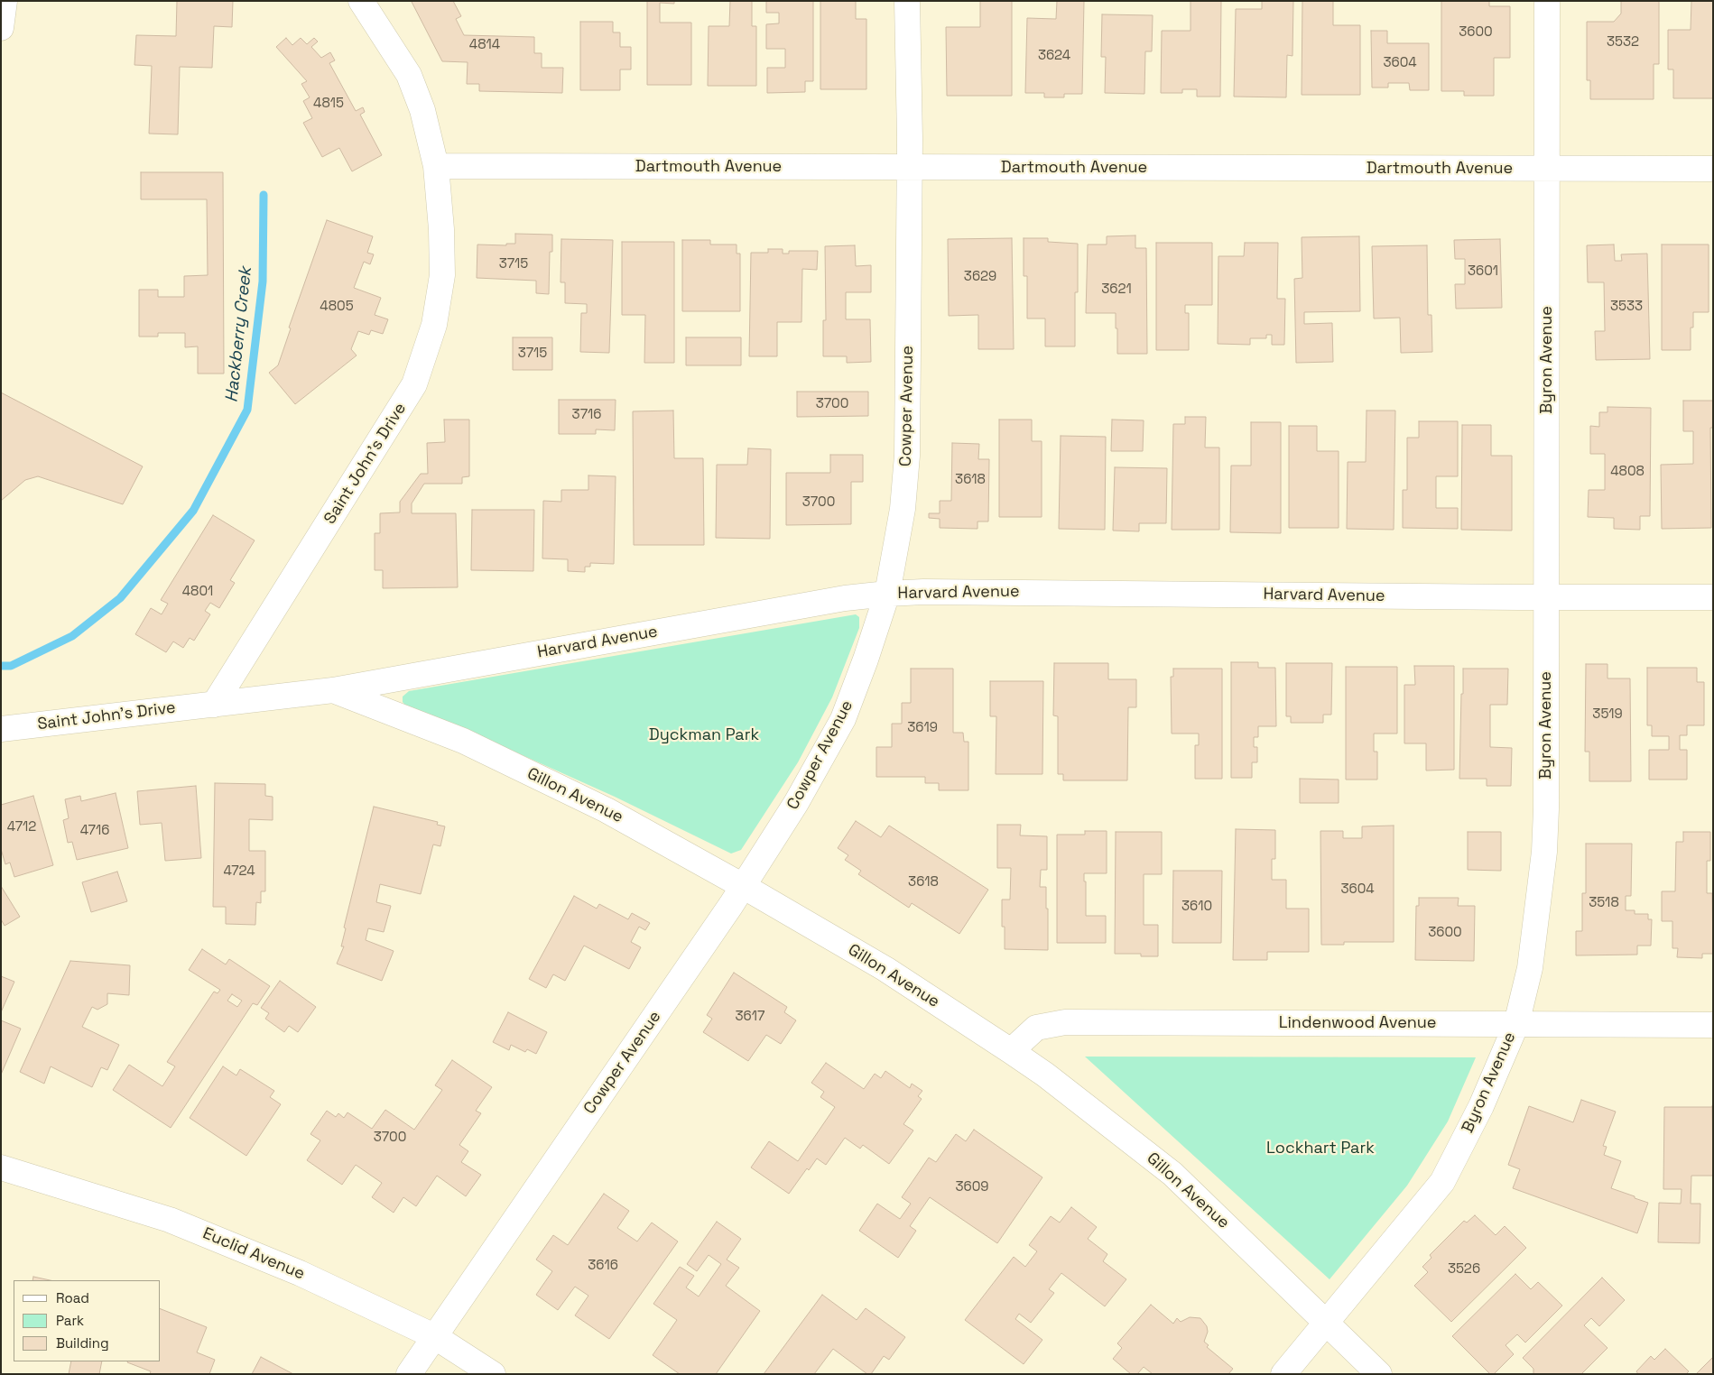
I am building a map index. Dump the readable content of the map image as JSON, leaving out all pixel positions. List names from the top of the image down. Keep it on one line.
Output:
{"streets":{"street":["Dartmouth Avenue","Byron Avenue","Cowper Avenue","Saint John's Drive","Harvard Avenue","Gillon Avenue","Lindenwood Avenue","Euclid Avenue"]},"crossings":[["Dartmouth Avenue","Byron Avenue"],["Dartmouth Avenue","Cowper Avenue"],["Dartmouth Avenue","Saint John's Drive"],["Byron Avenue","Harvard Avenue"],["Byron Avenue","Gillon Avenue"],["Byron Avenue","Lindenwood Avenue"],["Cowper Avenue","Harvard Avenue"],["Cowper Avenue","Gillon Avenue"],["Cowper Avenue","Euclid Avenue"],["Saint John's Drive","Harvard Avenue"],["Harvard Avenue","Gillon Avenue"],["Gillon Avenue","Lindenwood Avenue"]],"water":["Hackberry Creek"],"parks":["Dyckman Park","Lockhart Park"],"house_numbers":["3600","3532","4814","3624","3604","4815","3715","3601","3629","3621","4805","3533","3715","3700","3716","4808","3618","3700","4801","3519","3619","4712","4716","4724","3618","3604","3518","3610","3600","3617","3700","3609","3616","3526"],"legend":["Road","Park","Building"]}
